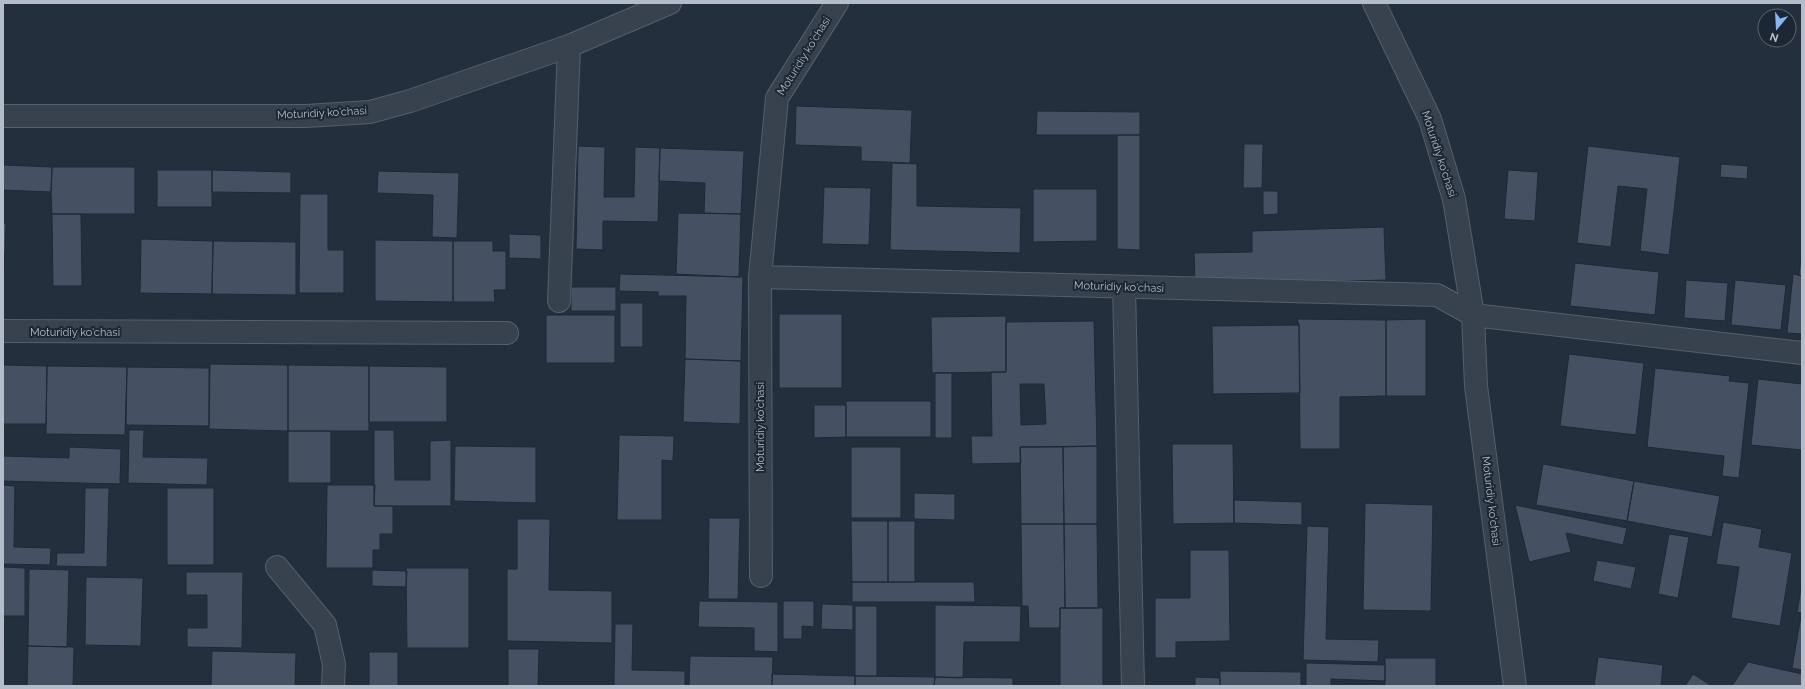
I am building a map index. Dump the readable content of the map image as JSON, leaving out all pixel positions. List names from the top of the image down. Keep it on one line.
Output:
{"streets":{"street":["Moturidiy ko'chasi"]},"north":"bottom"}
